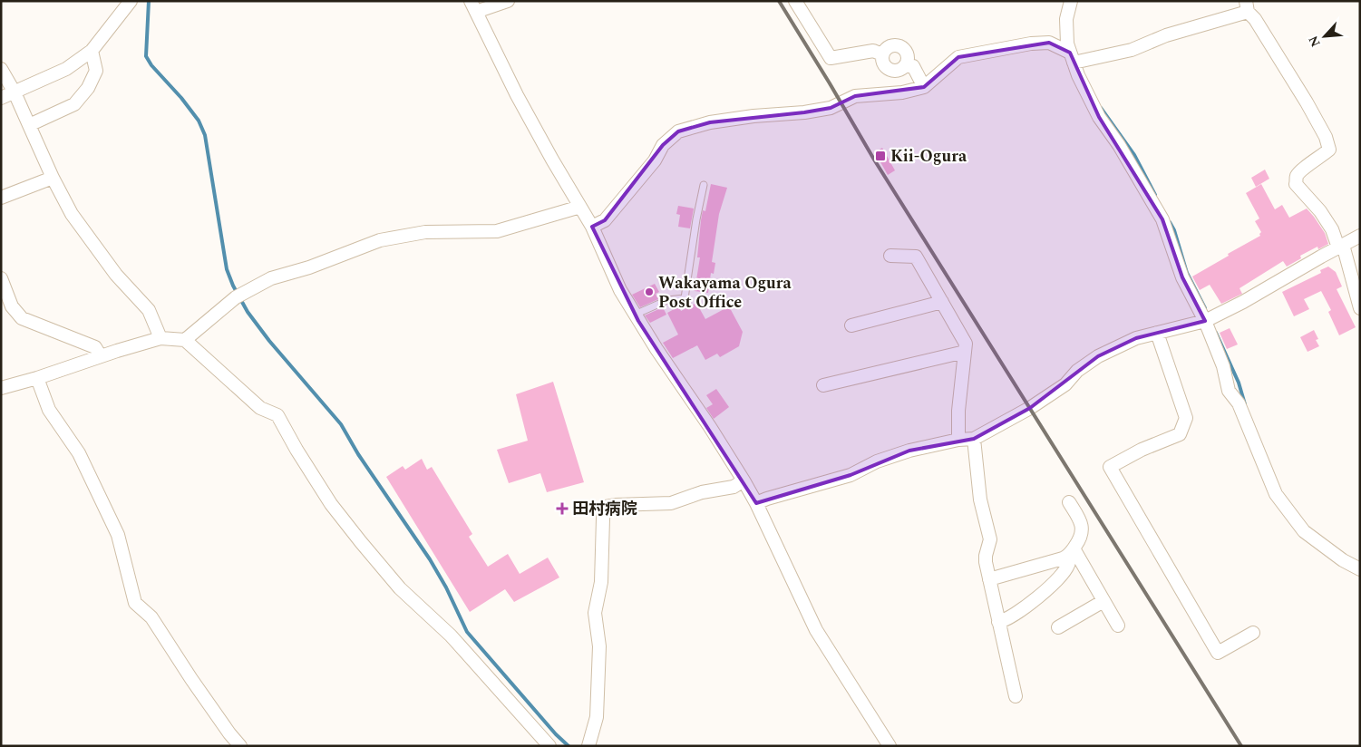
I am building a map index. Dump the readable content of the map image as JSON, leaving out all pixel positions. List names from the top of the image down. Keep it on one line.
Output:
{"places":{"transit":["Kii-Ogura"],"other":["Wakayama Ogura Post Office"],"health":["田村病院"]},"north":"bottom left"}
